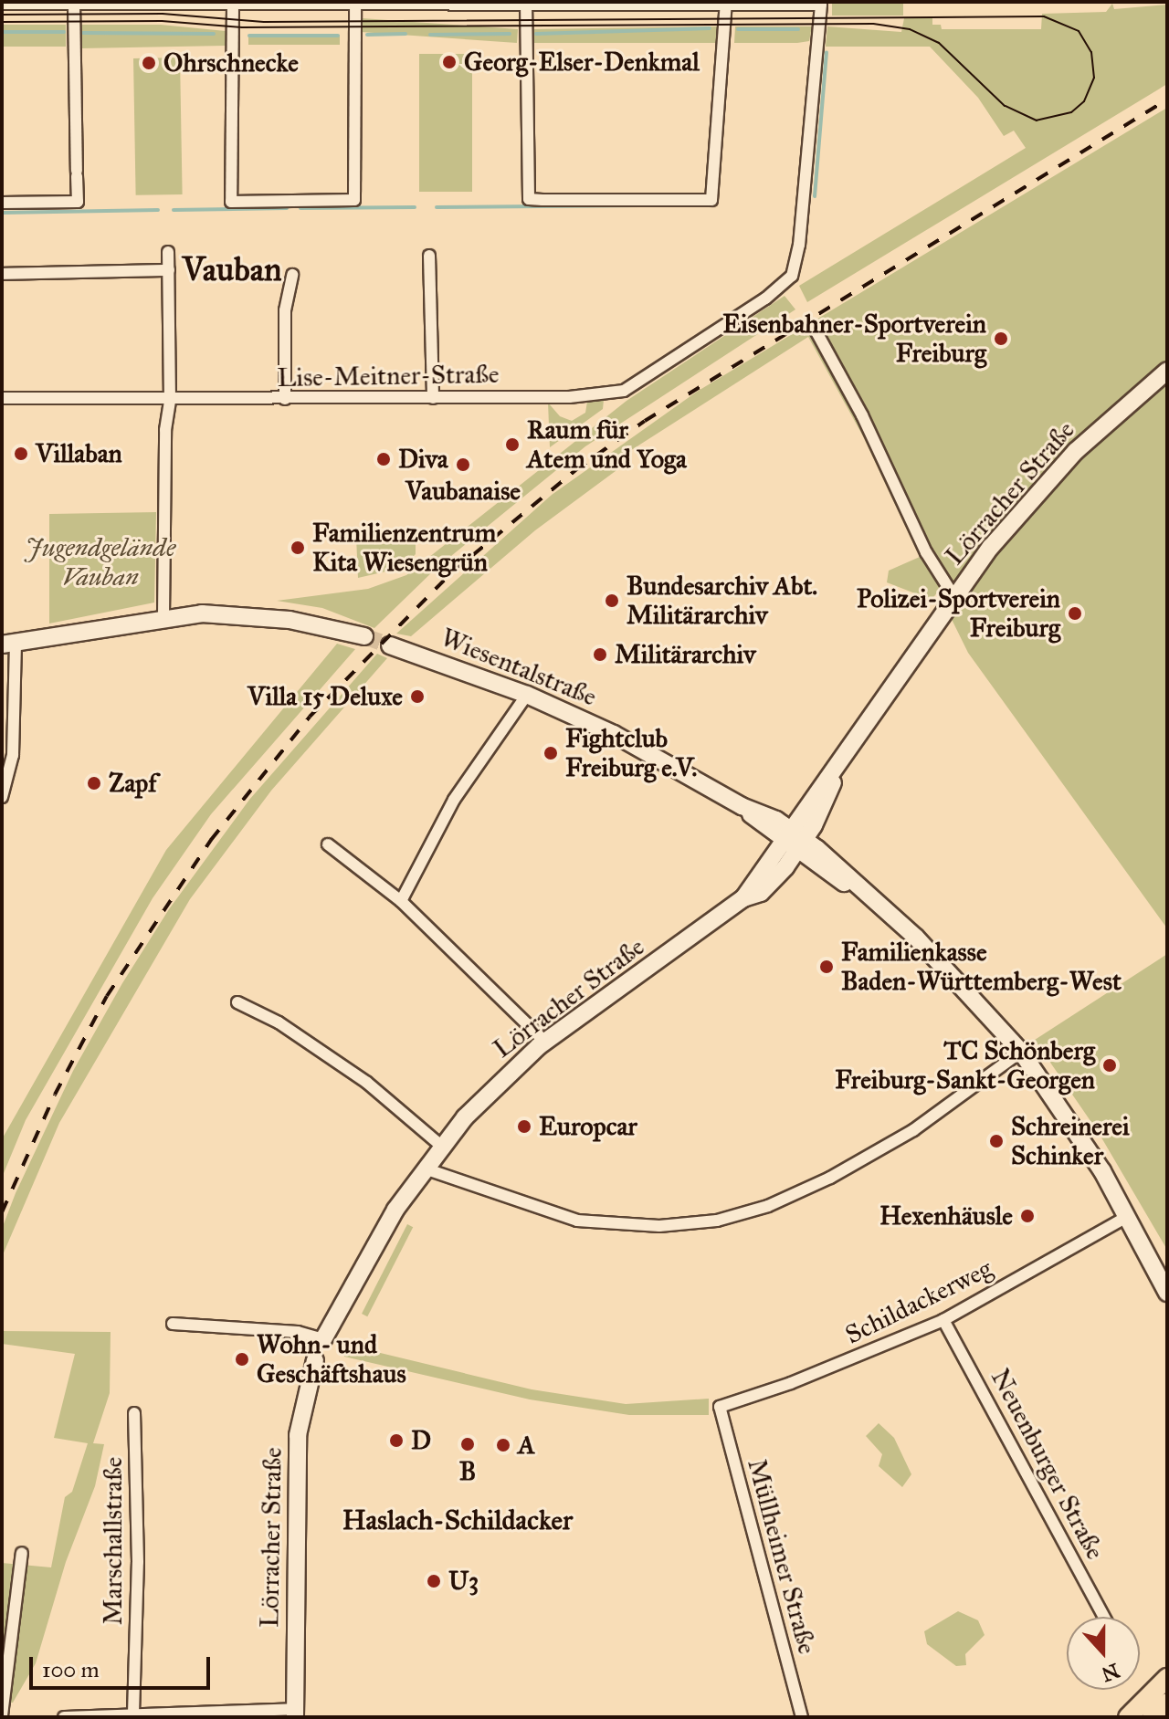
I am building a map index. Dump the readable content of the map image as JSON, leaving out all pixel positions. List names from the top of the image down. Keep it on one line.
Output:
{"streets":{"street":["Lise-Meitner-Straße","Lörracher Straße","Wiesentalstraße","Schildackerweg","Neuenburger Straße","Marschallstraße","Müllheimer Straße"]},"crossings":[["Lörracher Straße","Wiesentalstraße"],["Wiesentalstraße","Schildackerweg"],["Schildackerweg","Neuenburger Straße"],["Schildackerweg","Müllheimer Straße"]],"districts":["Vauban","Haslach-Schildacker"],"parks":["Jugendgelände Vauban"],"places":["Georg-Elser-Denkmal","Ohrschnecke","Eisenbahner-Sportverein Freiburg","Raum für Atem und Yoga","Villaban","Diva","Vaubanaise","Familienzentrum Kita Wiesengrün","Bundesarchiv Abt. Militärarchiv","Polizei-Sportverein Freiburg","Militärarchiv","Villa 15 Deluxe","Fightclub Freiburg e.V.","Zapf","Familienkasse Baden-Württemberg-West","TC Schönberg Freiburg-Sankt-Georgen","Europcar","Schreinerei Schinker","Hexenhäusle","Wohn- und Geschäftshaus","D","B","A","U3"],"scale_bar":"100 m","north":"bottom"}
